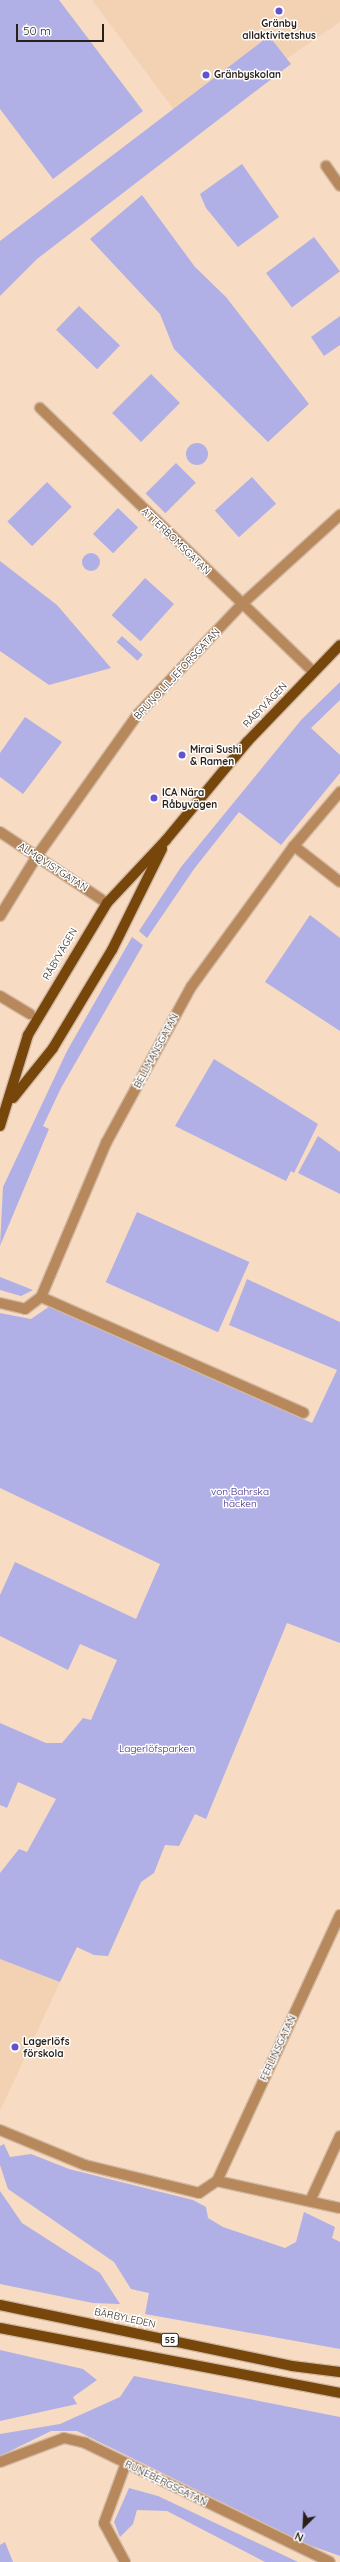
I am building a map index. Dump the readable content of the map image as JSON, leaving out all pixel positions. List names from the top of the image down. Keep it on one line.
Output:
{"streets":{"main road":["RÅBYVÄGEN","BÄRBYLEDEN","55"],"street":["ATTERBOMSGATAN","BRUNO LILJEFORSGATAN","ALMQVISTGATAN","BELLMANSGATAN","FERLINSGATAN","RUNEBERGSGATAN"]},"crossings":[["ATTERBOMSGATAN","BRUNO LILJEFORSGATAN"],["ATTERBOMSGATAN","RÅBYVÄGEN"],["BRUNO LILJEFORSGATAN","ALMQVISTGATAN"],["RÅBYVÄGEN","ALMQVISTGATAN"]],"parks":["von Bahrska häcken","Lagerlöfsparken"],"places":["Gränby allaktivitetshus","Gränbyskolan","Mirai Sushi & Ramen","ICA Nära Råbyvägen","Lagerlöfs förskola"],"scale_bar":"50 m","north":"bottom left"}
